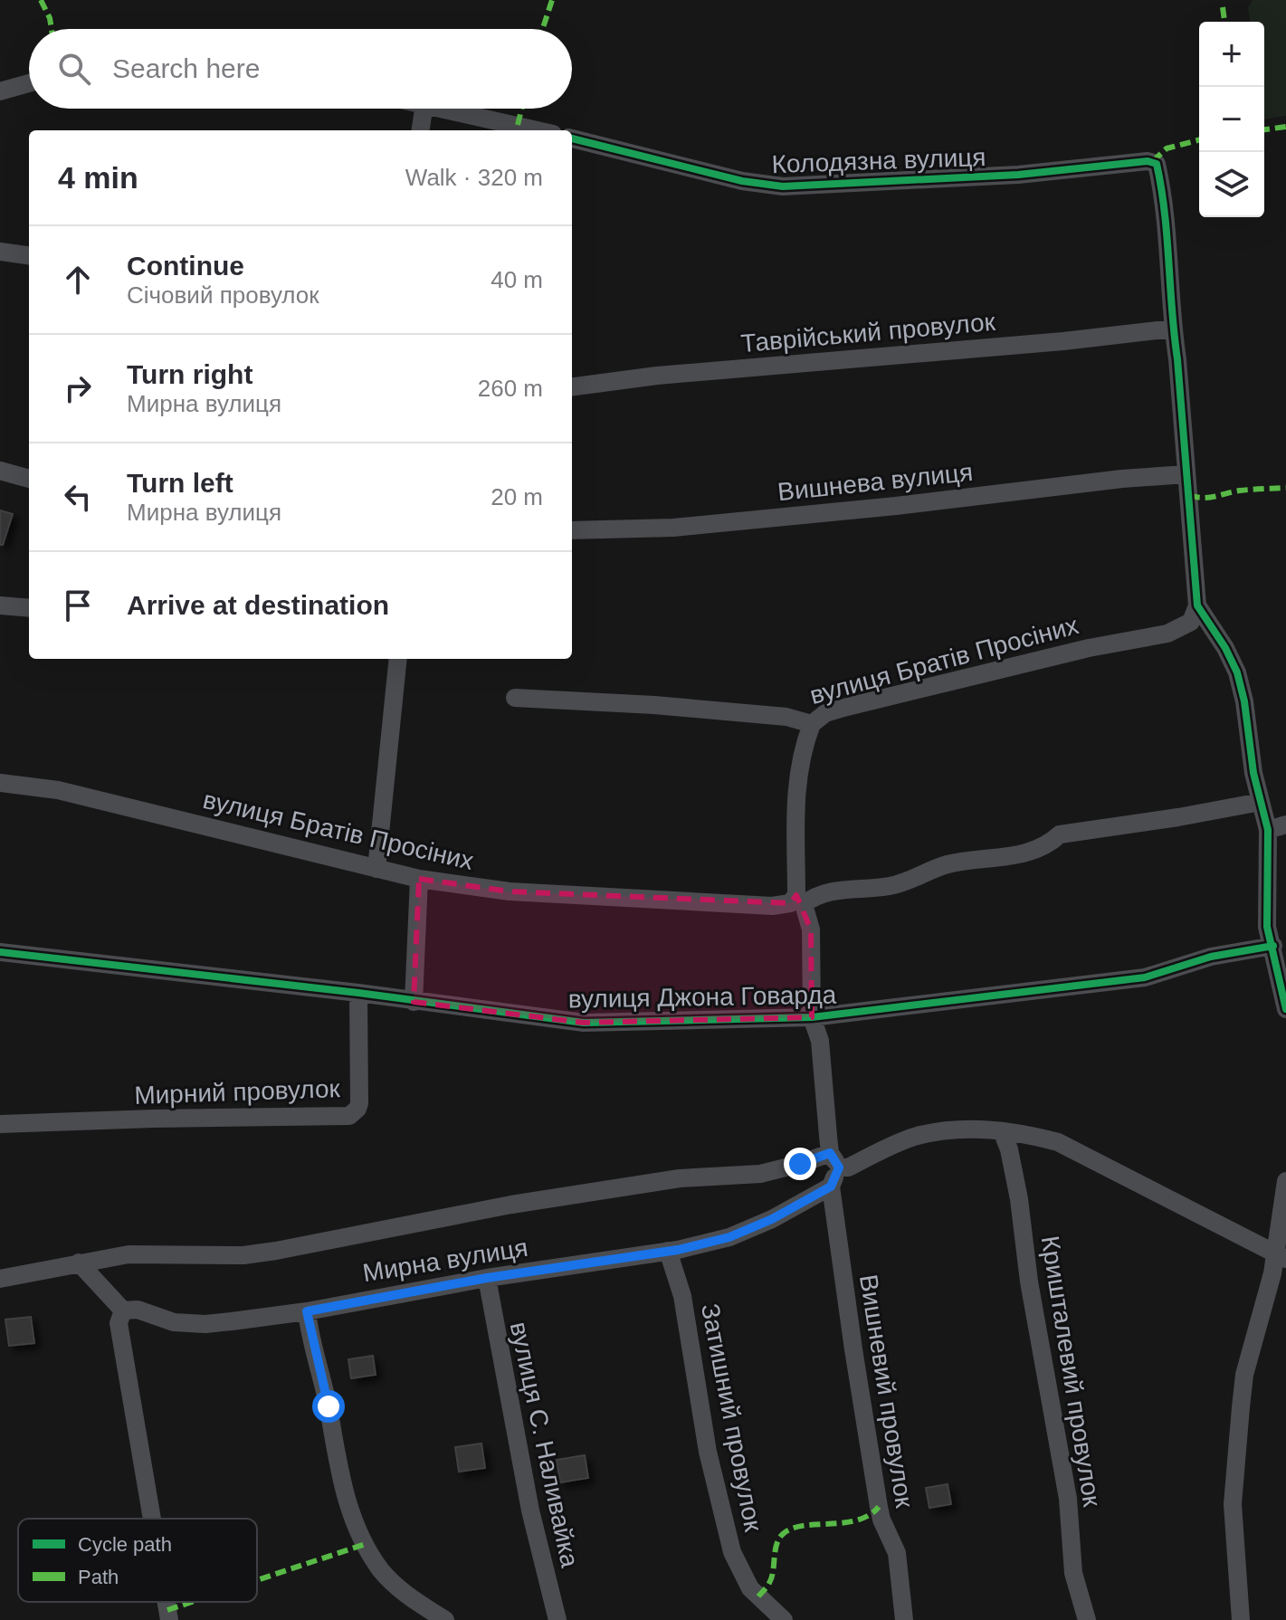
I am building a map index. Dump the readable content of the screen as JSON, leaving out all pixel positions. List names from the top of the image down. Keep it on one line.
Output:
{"streets":{"street":["Колодязна вулиця","Таврійський провулок","Вишнева вулиця","вулиця Братів Просіних","вулиця Джона Говарда","Мирний провулок","Мирна вулиця","Кришталевий провулок","Вишневий провулок","Затишний провулок","вулиця С. Наливайка"]},"crossings":[["Колодязна вулиця","Таврійський провулок"],["вулиця Джона Говарда","Мирний провулок"],["Мирна вулиця","Кришталевий провулок"],["Мирна вулиця","Вишневий провулок"],["Мирна вулиця","Затишний провулок"],["Мирна вулиця","вулиця С. Наливайка"]],"legend":["Cycle path","Path"],"page":{"map_buttons":["+","−"],"search":"Search here","heading":["4 min","Walk · 320 m"],"list":[["Continue","Січовий провулок","40 m"],["Turn right","Мирна вулиця","260 m"],["Turn left","Мирна вулиця","20 m"],"Arrive at destination"]}}
